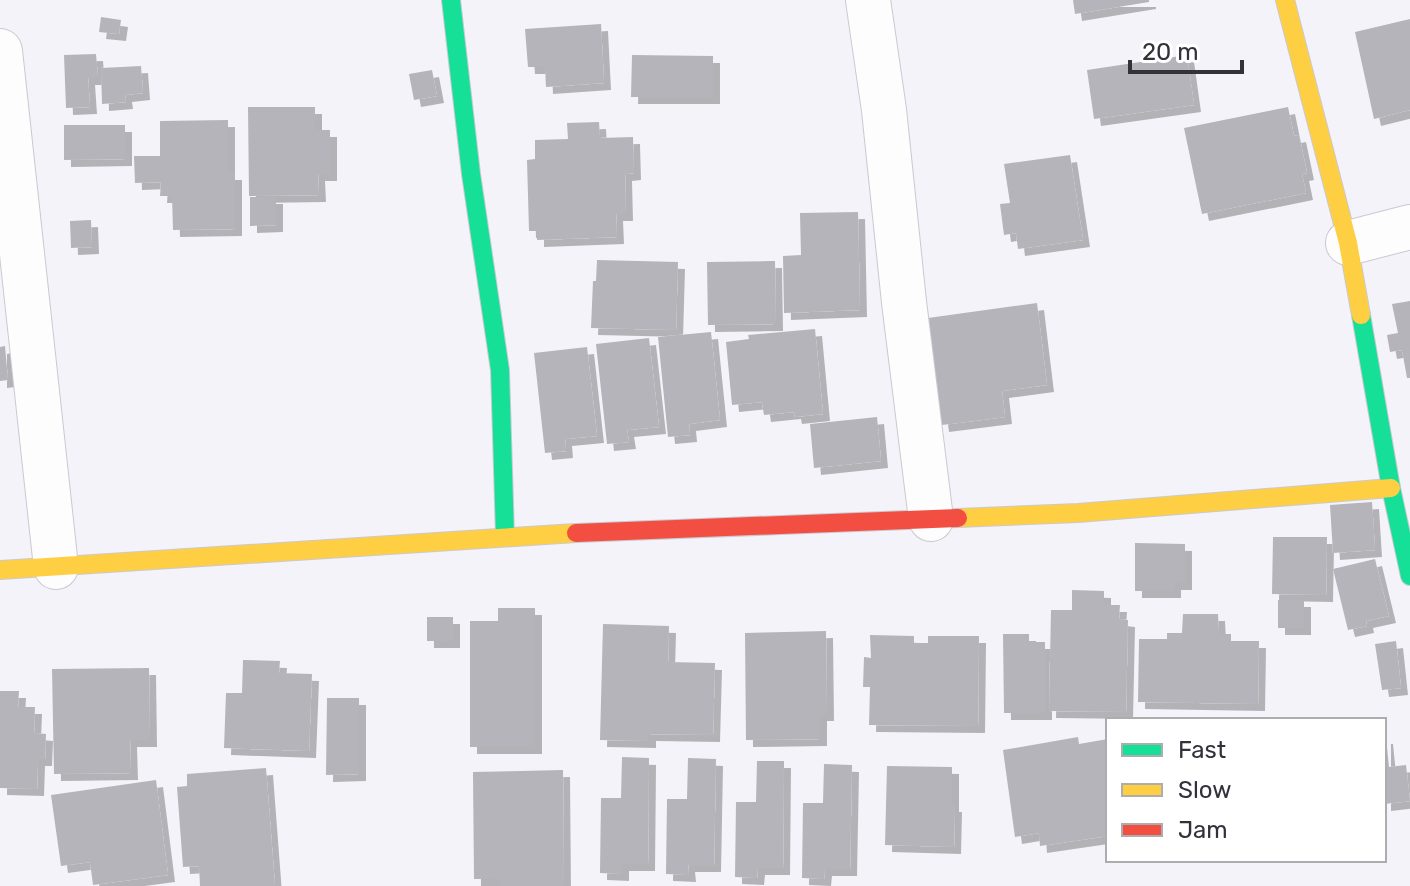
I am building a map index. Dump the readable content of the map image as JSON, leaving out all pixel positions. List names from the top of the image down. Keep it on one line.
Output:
{"legend":["Fast","Slow","Jam"],"scale_bar":"20 m"}
